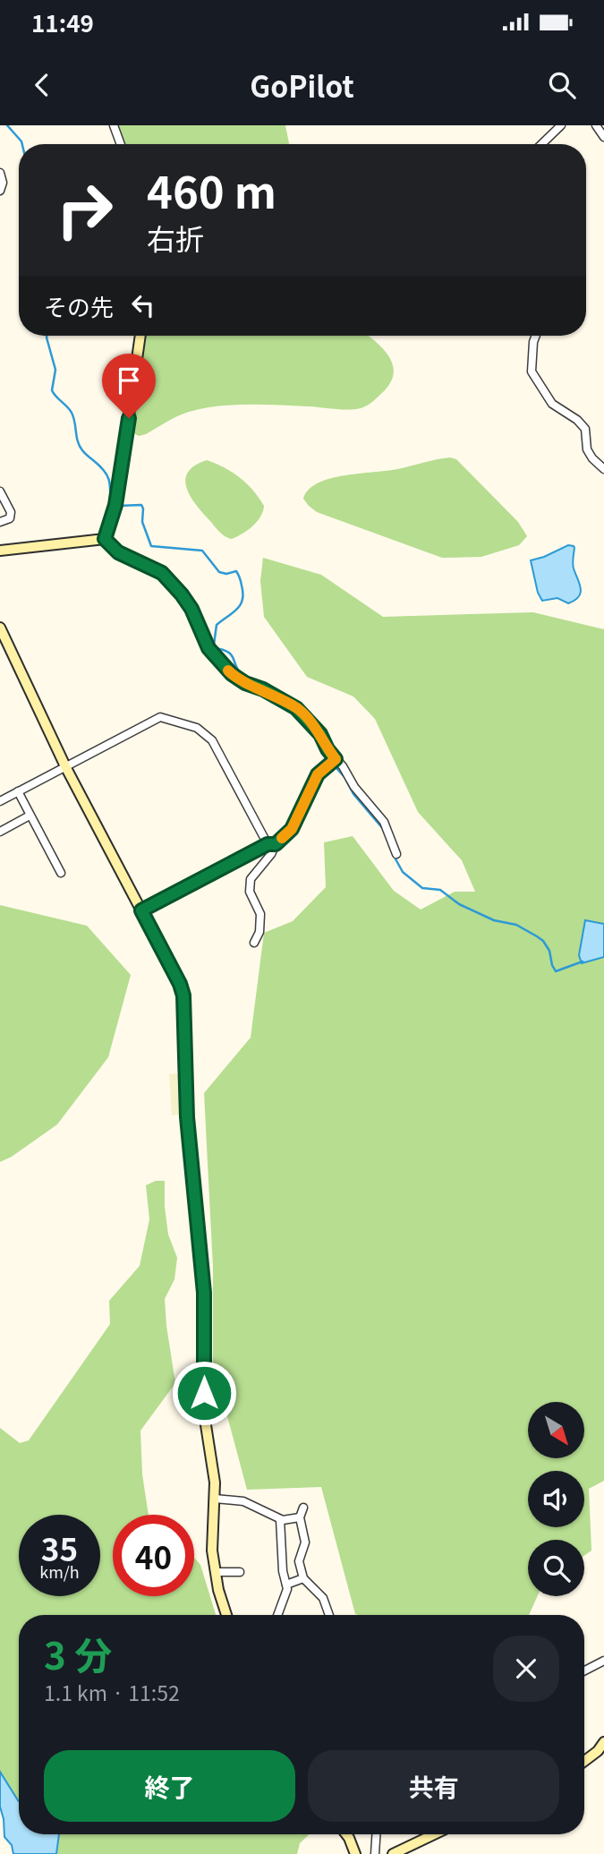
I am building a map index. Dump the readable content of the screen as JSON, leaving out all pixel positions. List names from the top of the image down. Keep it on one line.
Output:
{"north":"bottom right","page":{"status":"11:49","header":"GoPilot","turn":["460 m","右折"],"then":"その先","speed":"35 km/h","limit":"40","heading":["3 分","1.1 km · 11:52"],"buttons":["終了","共有"]}}
